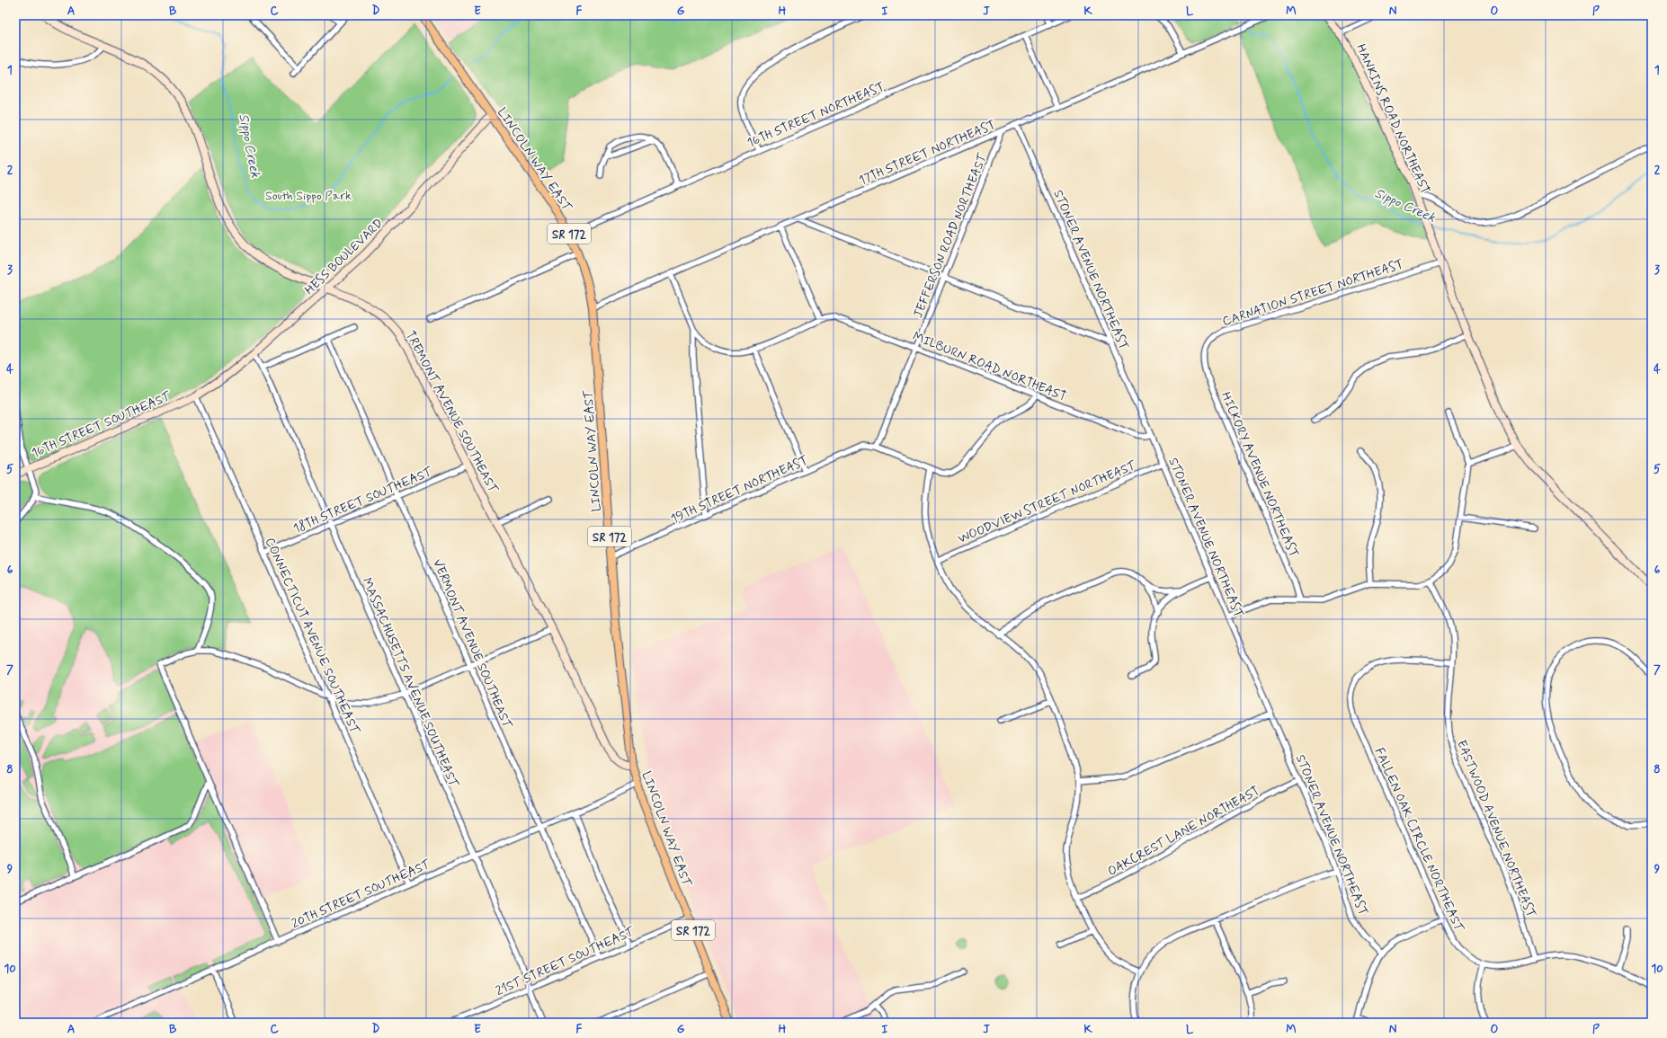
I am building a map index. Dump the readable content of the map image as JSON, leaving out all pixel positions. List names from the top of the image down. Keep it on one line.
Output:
{"streets":{"main road":["LINCOLN WAY EAST","SR 172"],"street":["16TH STREET NORTHEAST","HANKINS ROAD NORTHEAST","17TH STREET NORTHEAST","JEFFERSON ROAD NORTHEAST","HESS BOULEVARD","STONER AVENUE NORTHEAST","CARNATION STREET NORTHEAST","MILBURN ROAD NORTHEAST","TREMONT AVENUE SOUTHEAST","16TH STREET SOUTHEAST","HICKORY AVENUE NORTHEAST","19TH STREET NORTHEAST","18TH STREET SOUTHEAST","WOODVIEW STREET NORTHEAST","CONNECTICUT AVENUE SOUTHEAST","VERMONT AVENUE SOUTHEAST","MASSACHUSETTS AVENUE SOUTHEAST","EASTWOOD AVENUE NORTHEAST","OAKCREST LANE NORTHEAST","FALLEN OAK CIRCLE NORTHEAST","20TH STREET SOUTHEAST","21ST STREET SOUTHEAST"]},"crossings":[["16TH STREET NORTHEAST","LINCOLN WAY EAST"],["HANKINS ROAD NORTHEAST","CARNATION STREET NORTHEAST"],["17TH STREET NORTHEAST","LINCOLN WAY EAST"],["17TH STREET NORTHEAST","JEFFERSON ROAD NORTHEAST"],["17TH STREET NORTHEAST","STONER AVENUE NORTHEAST"],["LINCOLN WAY EAST","HESS BOULEVARD"],["LINCOLN WAY EAST","TREMONT AVENUE SOUTHEAST"],["LINCOLN WAY EAST","19TH STREET NORTHEAST"],["LINCOLN WAY EAST","20TH STREET SOUTHEAST"],["LINCOLN WAY EAST","21ST STREET SOUTHEAST"],["JEFFERSON ROAD NORTHEAST","MILBURN ROAD NORTHEAST"],["JEFFERSON ROAD NORTHEAST","19TH STREET NORTHEAST"],["HESS BOULEVARD","TREMONT AVENUE SOUTHEAST"],["HESS BOULEVARD","16TH STREET SOUTHEAST"],["HESS BOULEVARD","CONNECTICUT AVENUE SOUTHEAST"],["HESS BOULEVARD","MASSACHUSETTS AVENUE SOUTHEAST"],["STONER AVENUE NORTHEAST","MILBURN ROAD NORTHEAST"],["STONER AVENUE NORTHEAST","WOODVIEW STREET NORTHEAST"],["STONER AVENUE NORTHEAST","OAKCREST LANE NORTHEAST"],["CARNATION STREET NORTHEAST","HICKORY AVENUE NORTHEAST"],["TREMONT AVENUE SOUTHEAST","18TH STREET SOUTHEAST"],["16TH STREET SOUTHEAST","CONNECTICUT AVENUE SOUTHEAST"],["18TH STREET SOUTHEAST","CONNECTICUT AVENUE SOUTHEAST"],["18TH STREET SOUTHEAST","VERMONT AVENUE SOUTHEAST"],["18TH STREET SOUTHEAST","MASSACHUSETTS AVENUE SOUTHEAST"],["CONNECTICUT AVENUE SOUTHEAST","20TH STREET SOUTHEAST"],["VERMONT AVENUE SOUTHEAST","20TH STREET SOUTHEAST"],["VERMONT AVENUE SOUTHEAST","21ST STREET SOUTHEAST"],["MASSACHUSETTS AVENUE SOUTHEAST","20TH STREET SOUTHEAST"],["MASSACHUSETTS AVENUE SOUTHEAST","21ST STREET SOUTHEAST"],["EASTWOOD AVENUE NORTHEAST","FALLEN OAK CIRCLE NORTHEAST"]],"water":["Sippo Creek"],"parks":["South Sippo Park"],"grid":{"columns":["A","B","C","D","E","F","G","H","I","J","K","L","M","N","O","P"],"rows":["1","2","3","4","5","6","7","8","9","10"]}}
